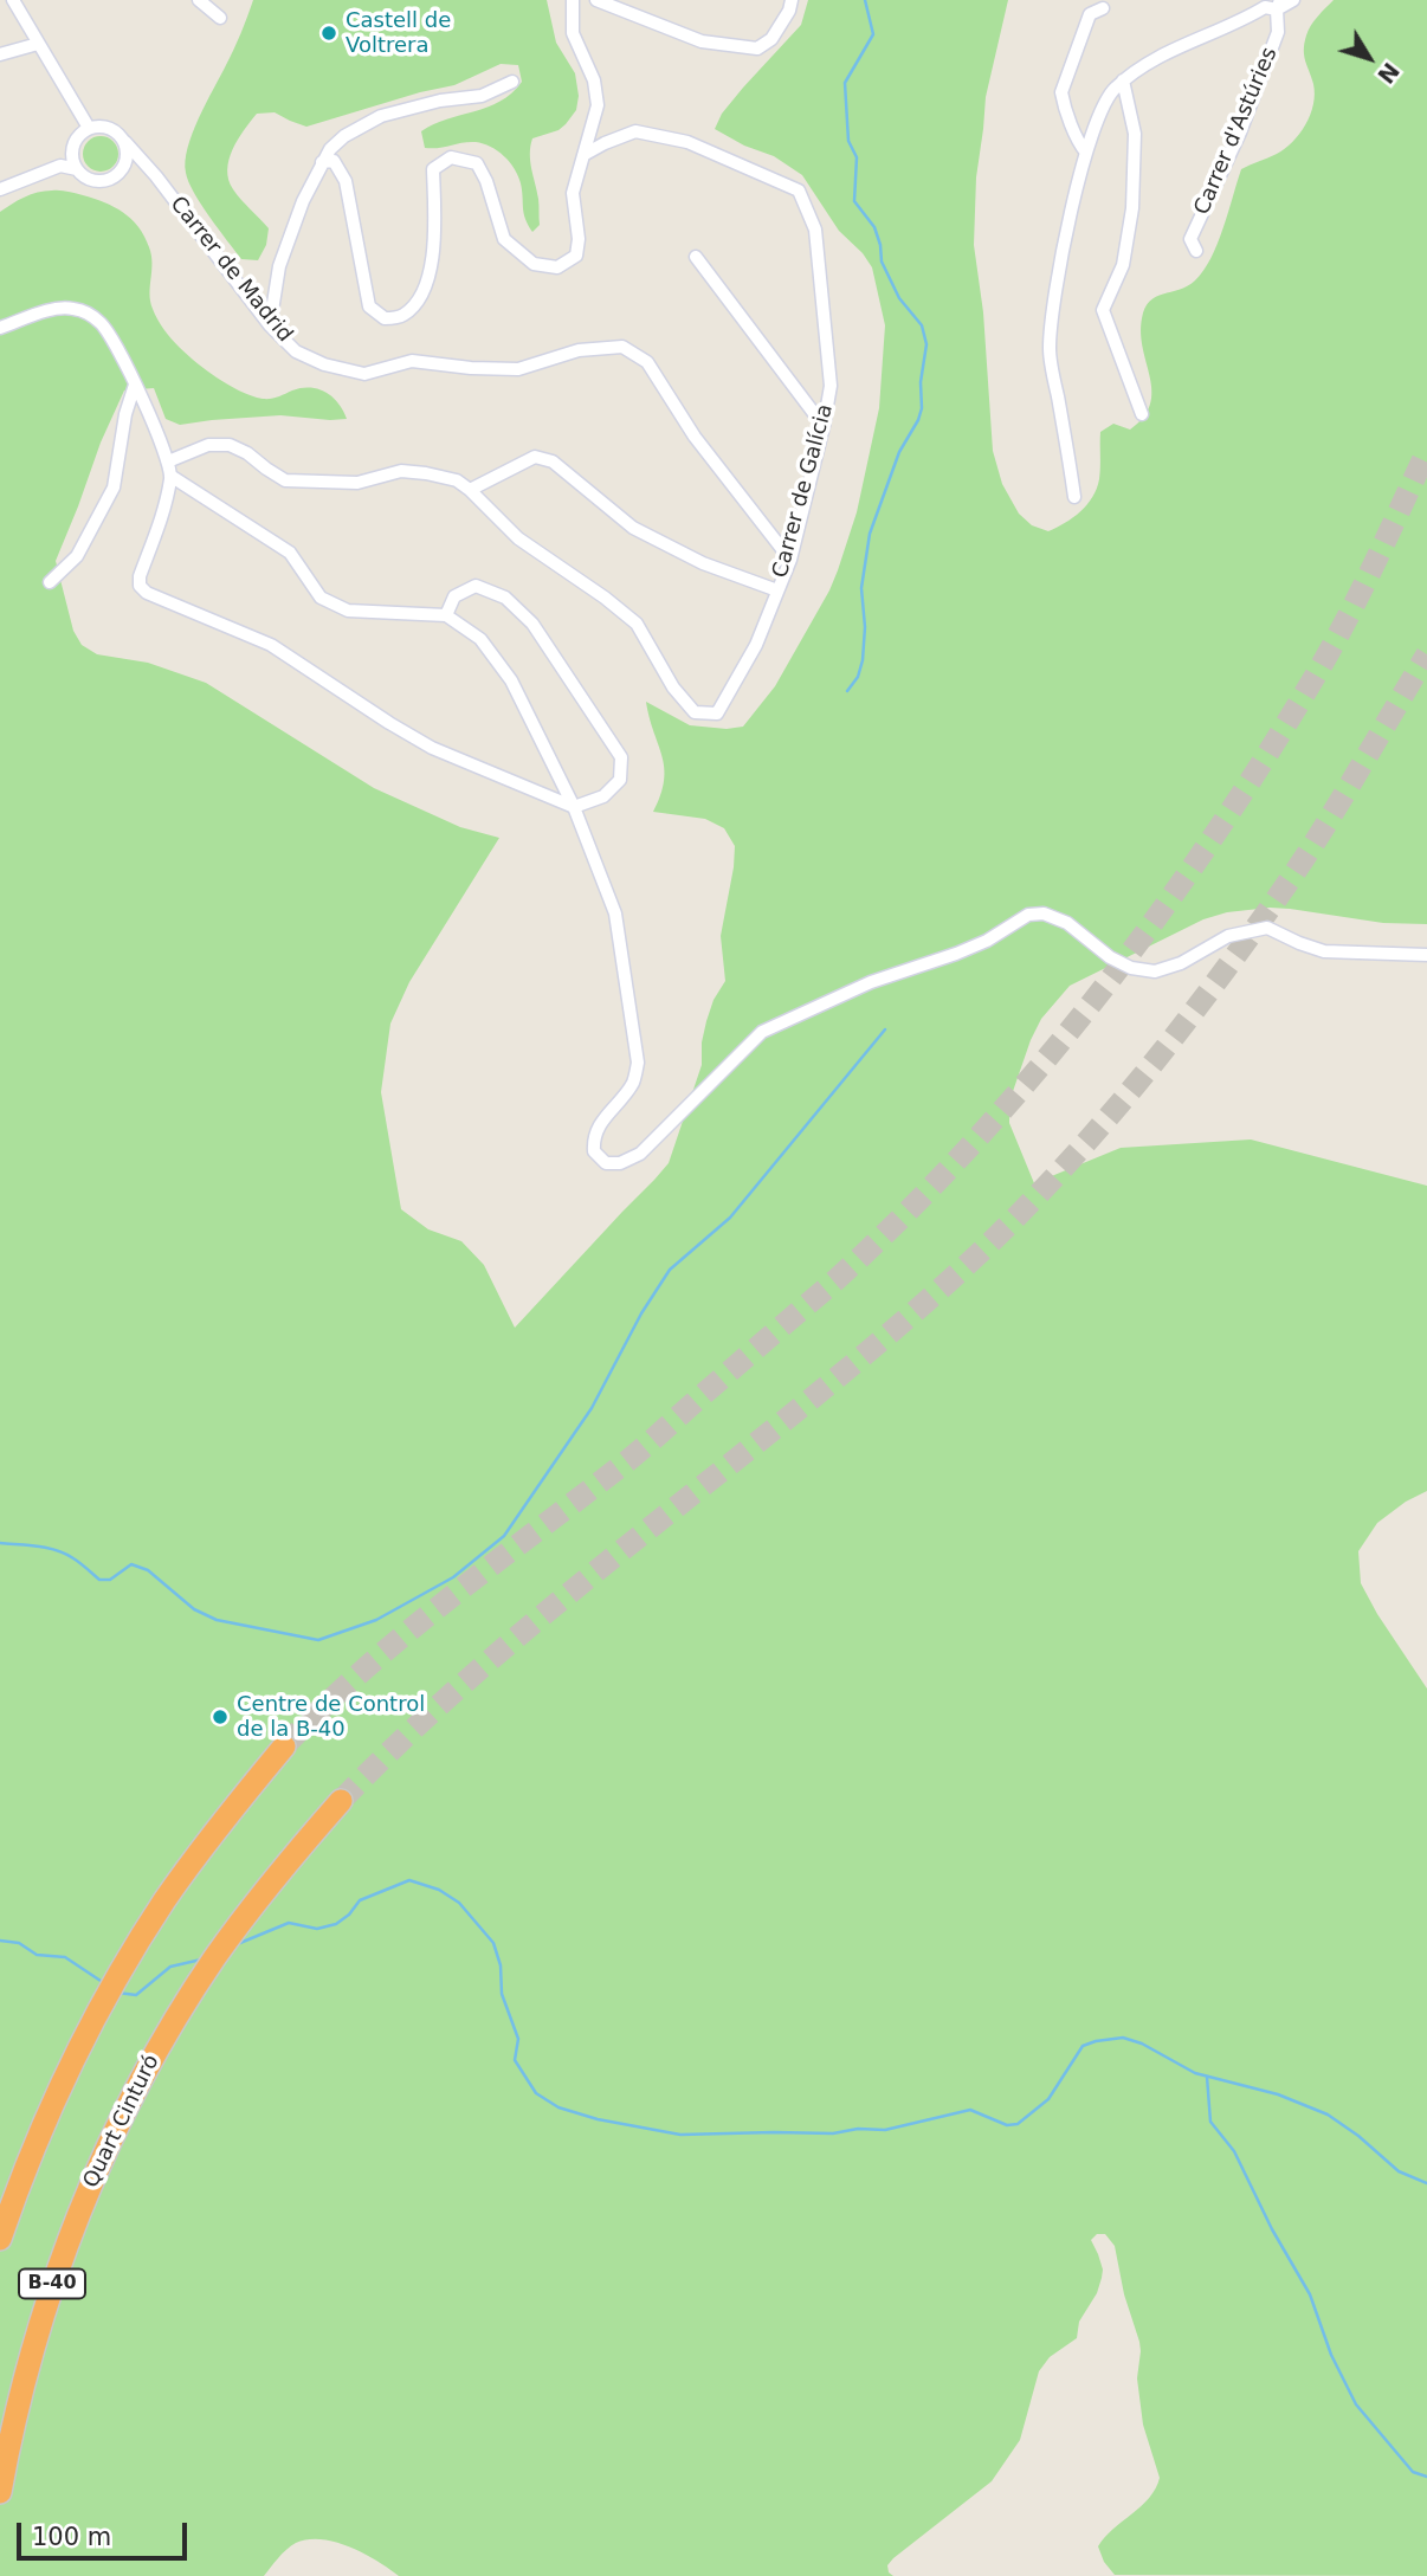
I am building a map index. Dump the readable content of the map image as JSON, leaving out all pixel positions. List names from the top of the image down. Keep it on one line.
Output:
{"streets":{"highway":["Quart Cinturó","B-40"],"street":["Carrer d'Astúries","Carrer de Madrid","Carrer de Galícia"]},"crossings":[["Carrer de Madrid","Carrer de Galícia"]],"places":["Castell de Voltrera","Centre de Control de la B-40"],"scale_bar":"100 m","north":"bottom right"}
